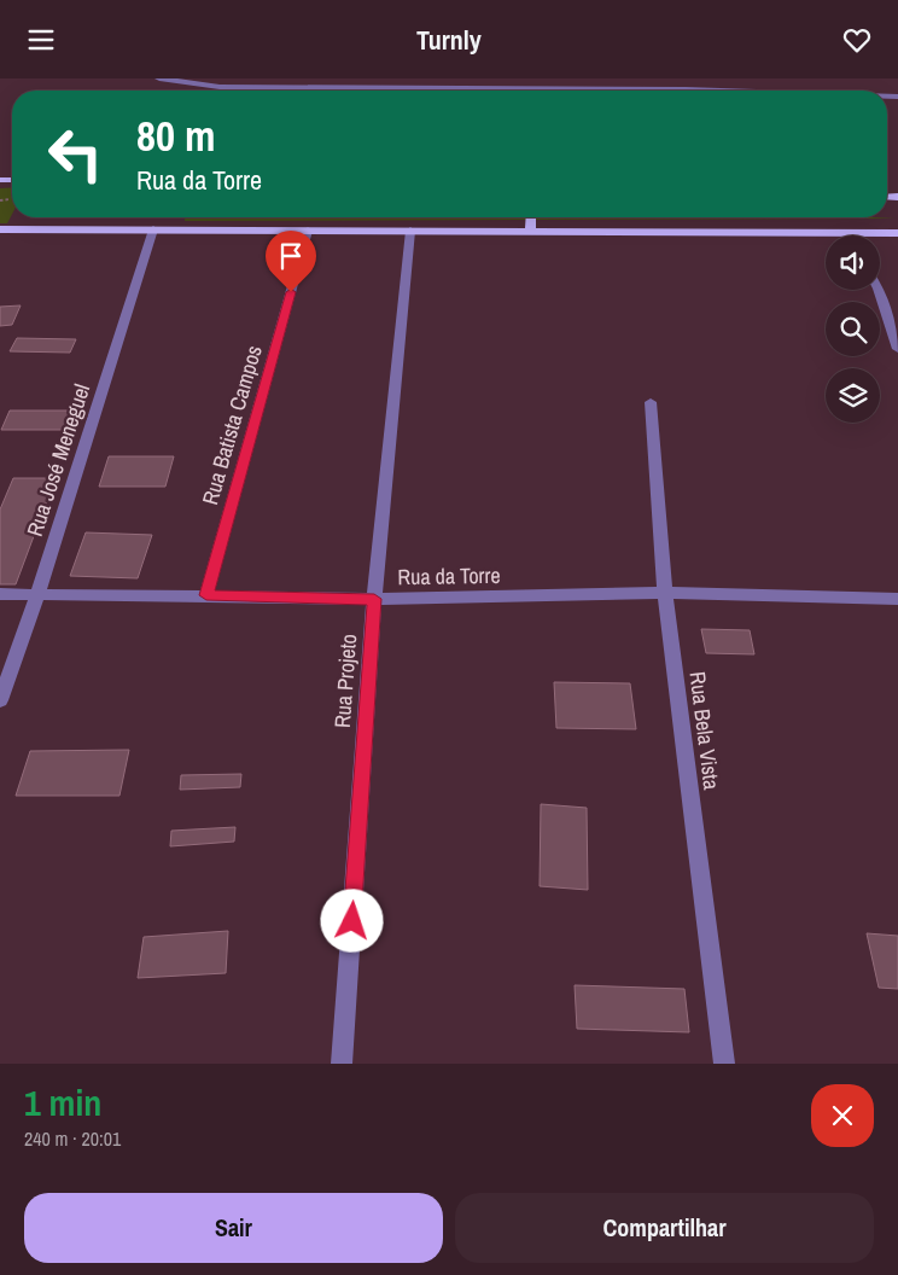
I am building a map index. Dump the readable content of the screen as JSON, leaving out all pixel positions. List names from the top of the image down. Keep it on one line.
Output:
{"streets":{"street":["Rua Batista Campos","Rua José Meneguel","Rua da Torre","Rua Projeto","Rua Bela Vista"]},"crossings":[["Rua Batista Campos","Rua da Torre"],["Rua José Meneguel","Rua da Torre"],["Rua da Torre","Rua Projeto"],["Rua da Torre","Rua Bela Vista"]],"page":{"header":"Turnly","turn":["80 m","Rua da Torre"],"heading":["1 min","240 m · 20:01"],"buttons":["Sair","Compartilhar"]}}
